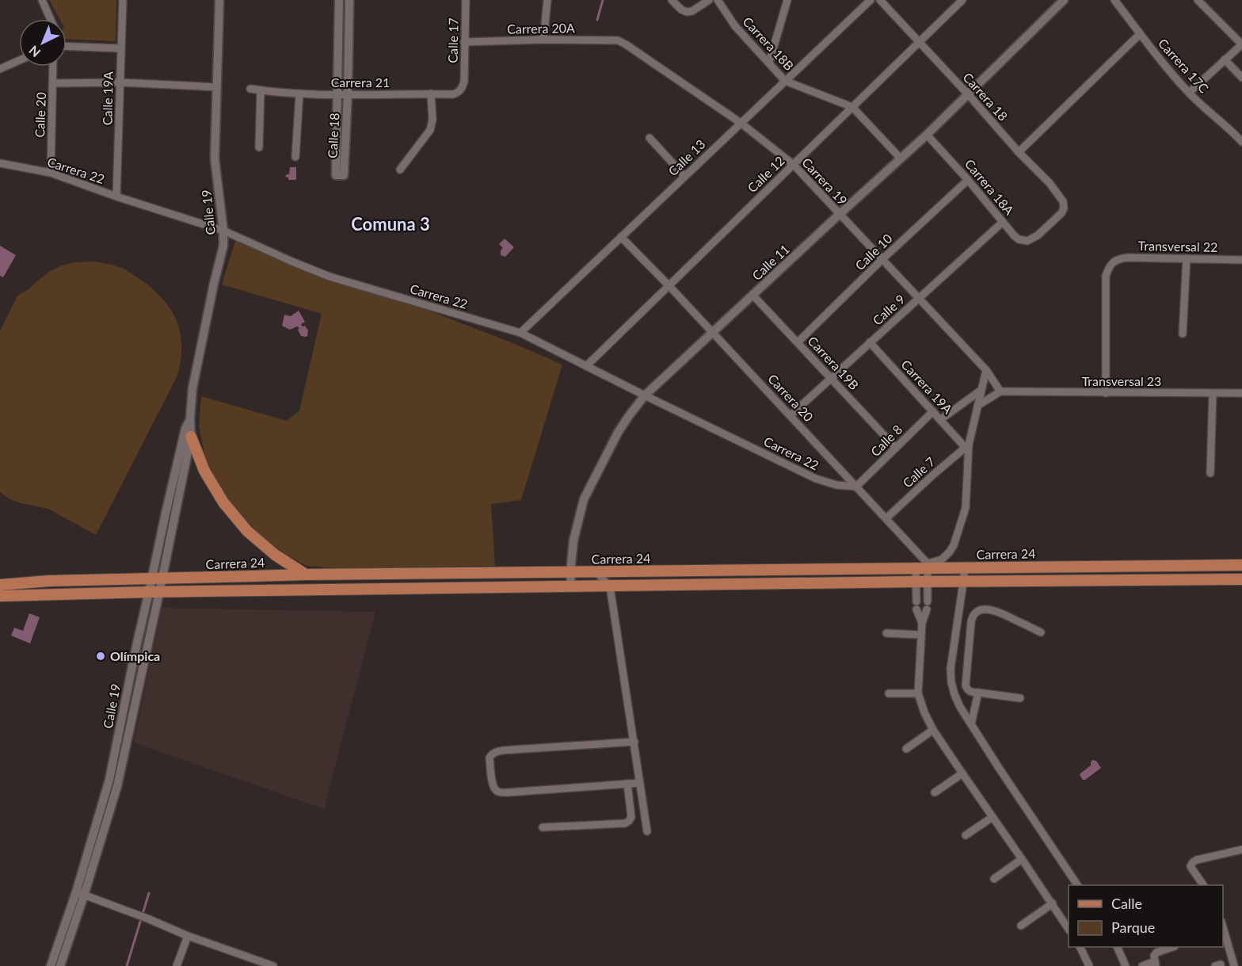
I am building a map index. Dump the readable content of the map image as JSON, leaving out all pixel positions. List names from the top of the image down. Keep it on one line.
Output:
{"streets":{"main road":["Carrera 24"],"street":["Carrera 20A","Calle 17","Carrera 18B","Carrera 17C","Carrera 21","Carrera 18","Calle 19A","Calle 20","Calle 18","Calle 13","Carrera 22","Calle 12","Carrera 19","Carrera 18A","Calle 19","Transversal 22","Calle 10","Calle 11","Calle 9","Carrera 19B","Transversal 23","Carrera 19A","Carrera 20","Calle 8","Calle 7"]},"crossings":[["Carrera 20A","Calle 17"],["Carrera 20A","Carrera 19"],["Calle 17","Carrera 21"],["Carrera 18B","Calle 13"],["Carrera 18B","Calle 12"],["Carrera 18B","Calle 11"],["Carrera 21","Calle 18"],["Carrera 18","Calle 12"],["Carrera 18","Carrera 18A"],["Carrera 18","Calle 11"],["Calle 19A","Carrera 22"],["Calle 20","Carrera 22"],["Calle 13","Carrera 22"],["Calle 13","Carrera 19"],["Calle 13","Carrera 20"],["Carrera 22","Calle 12"],["Carrera 22","Calle 19"],["Carrera 22","Calle 11"],["Carrera 22","Carrera 20"],["Carrera 22","Calle 8"],["Calle 12","Carrera 19"],["Calle 12","Carrera 20"],["Carrera 19","Calle 10"],["Carrera 19","Calle 11"],["Carrera 19","Calle 9"],["Carrera 18A","Calle 10"],["Carrera 18A","Calle 11"],["Carrera 18A","Calle 9"],["Calle 19","Carrera 24"],["Transversal 22","Transversal 23"],["Calle 10","Carrera 19B"],["Calle 11","Carrera 19B"],["Calle 11","Carrera 20"],["Calle 11","Carrera 24"],["Calle 9","Carrera 19B"],["Calle 9","Carrera 19A"],["Calle 9","Carrera 20"],["Carrera 19B","Calle 8"],["Carrera 19A","Calle 8"],["Carrera 19A","Calle 7"],["Carrera 20","Calle 8"],["Carrera 20","Calle 7"],["Carrera 20","Carrera 24"]],"districts":["Comuna 3"],"places":["Olímpica"],"legend":["Calle","Parque"],"north":"bottom left"}
